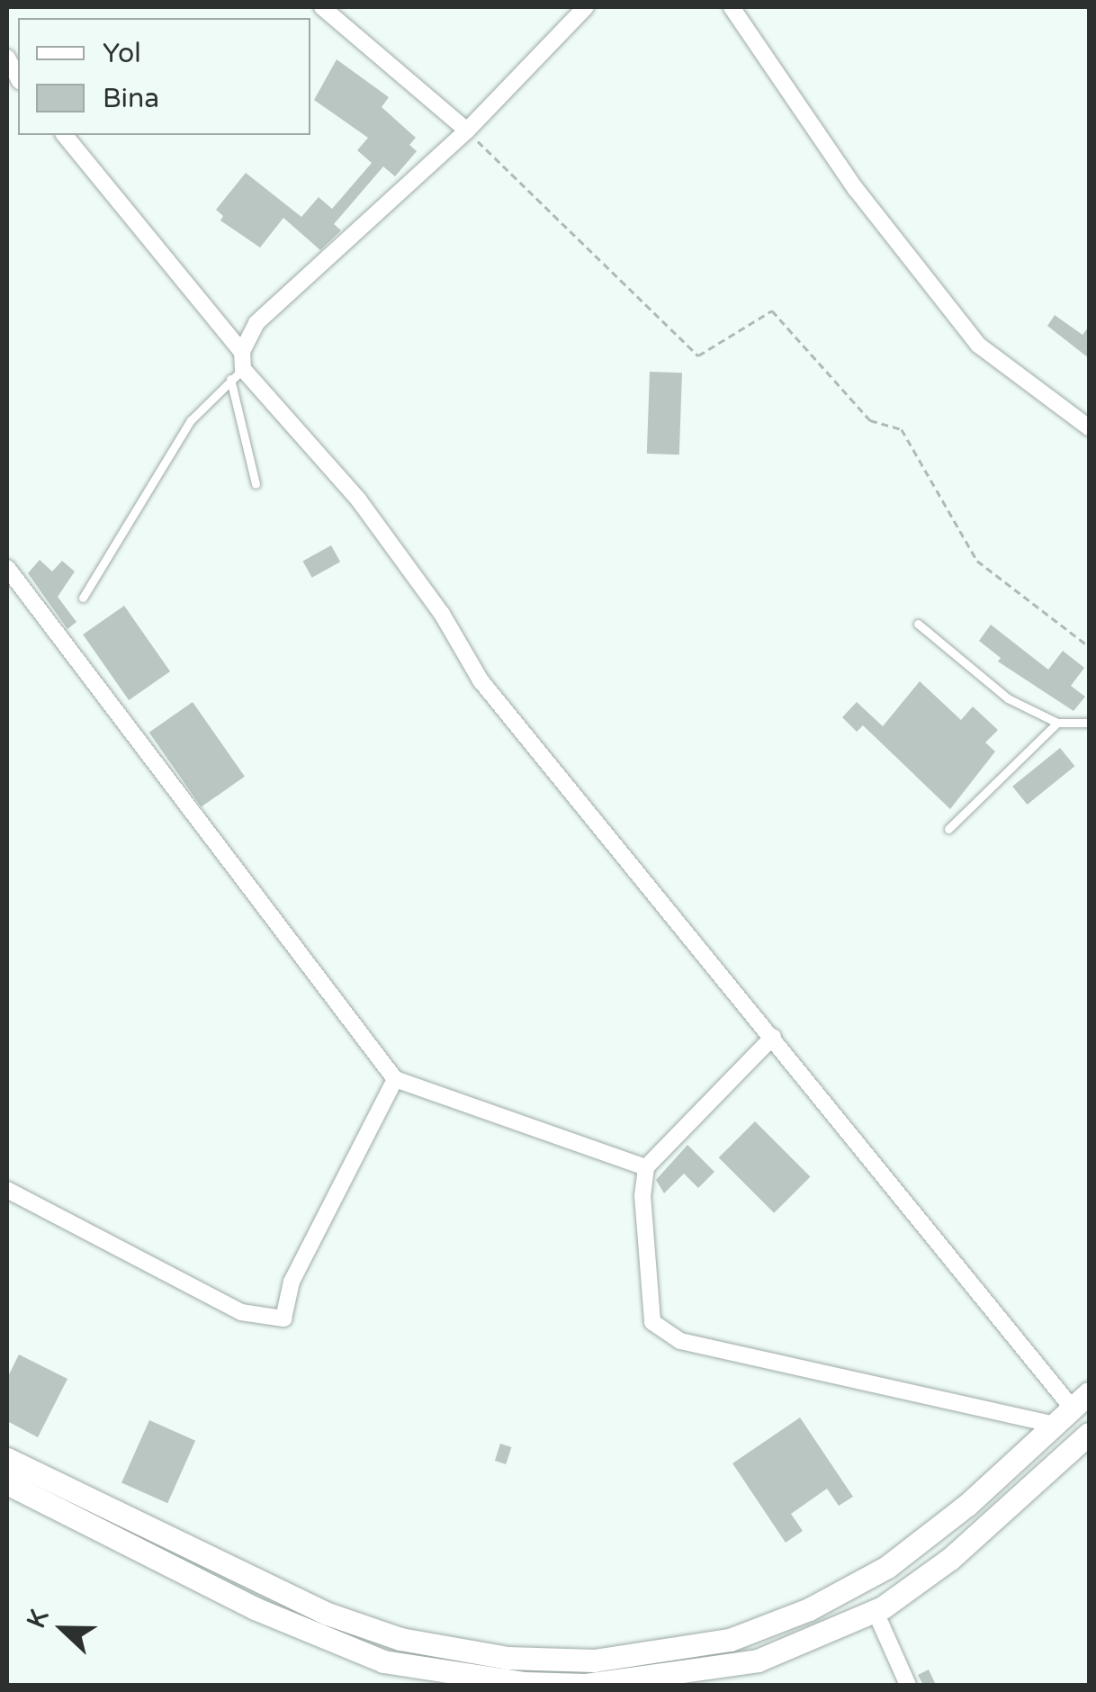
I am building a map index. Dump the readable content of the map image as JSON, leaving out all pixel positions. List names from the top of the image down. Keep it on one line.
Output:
{"legend":["Yol","Bina"],"north":"left"}
